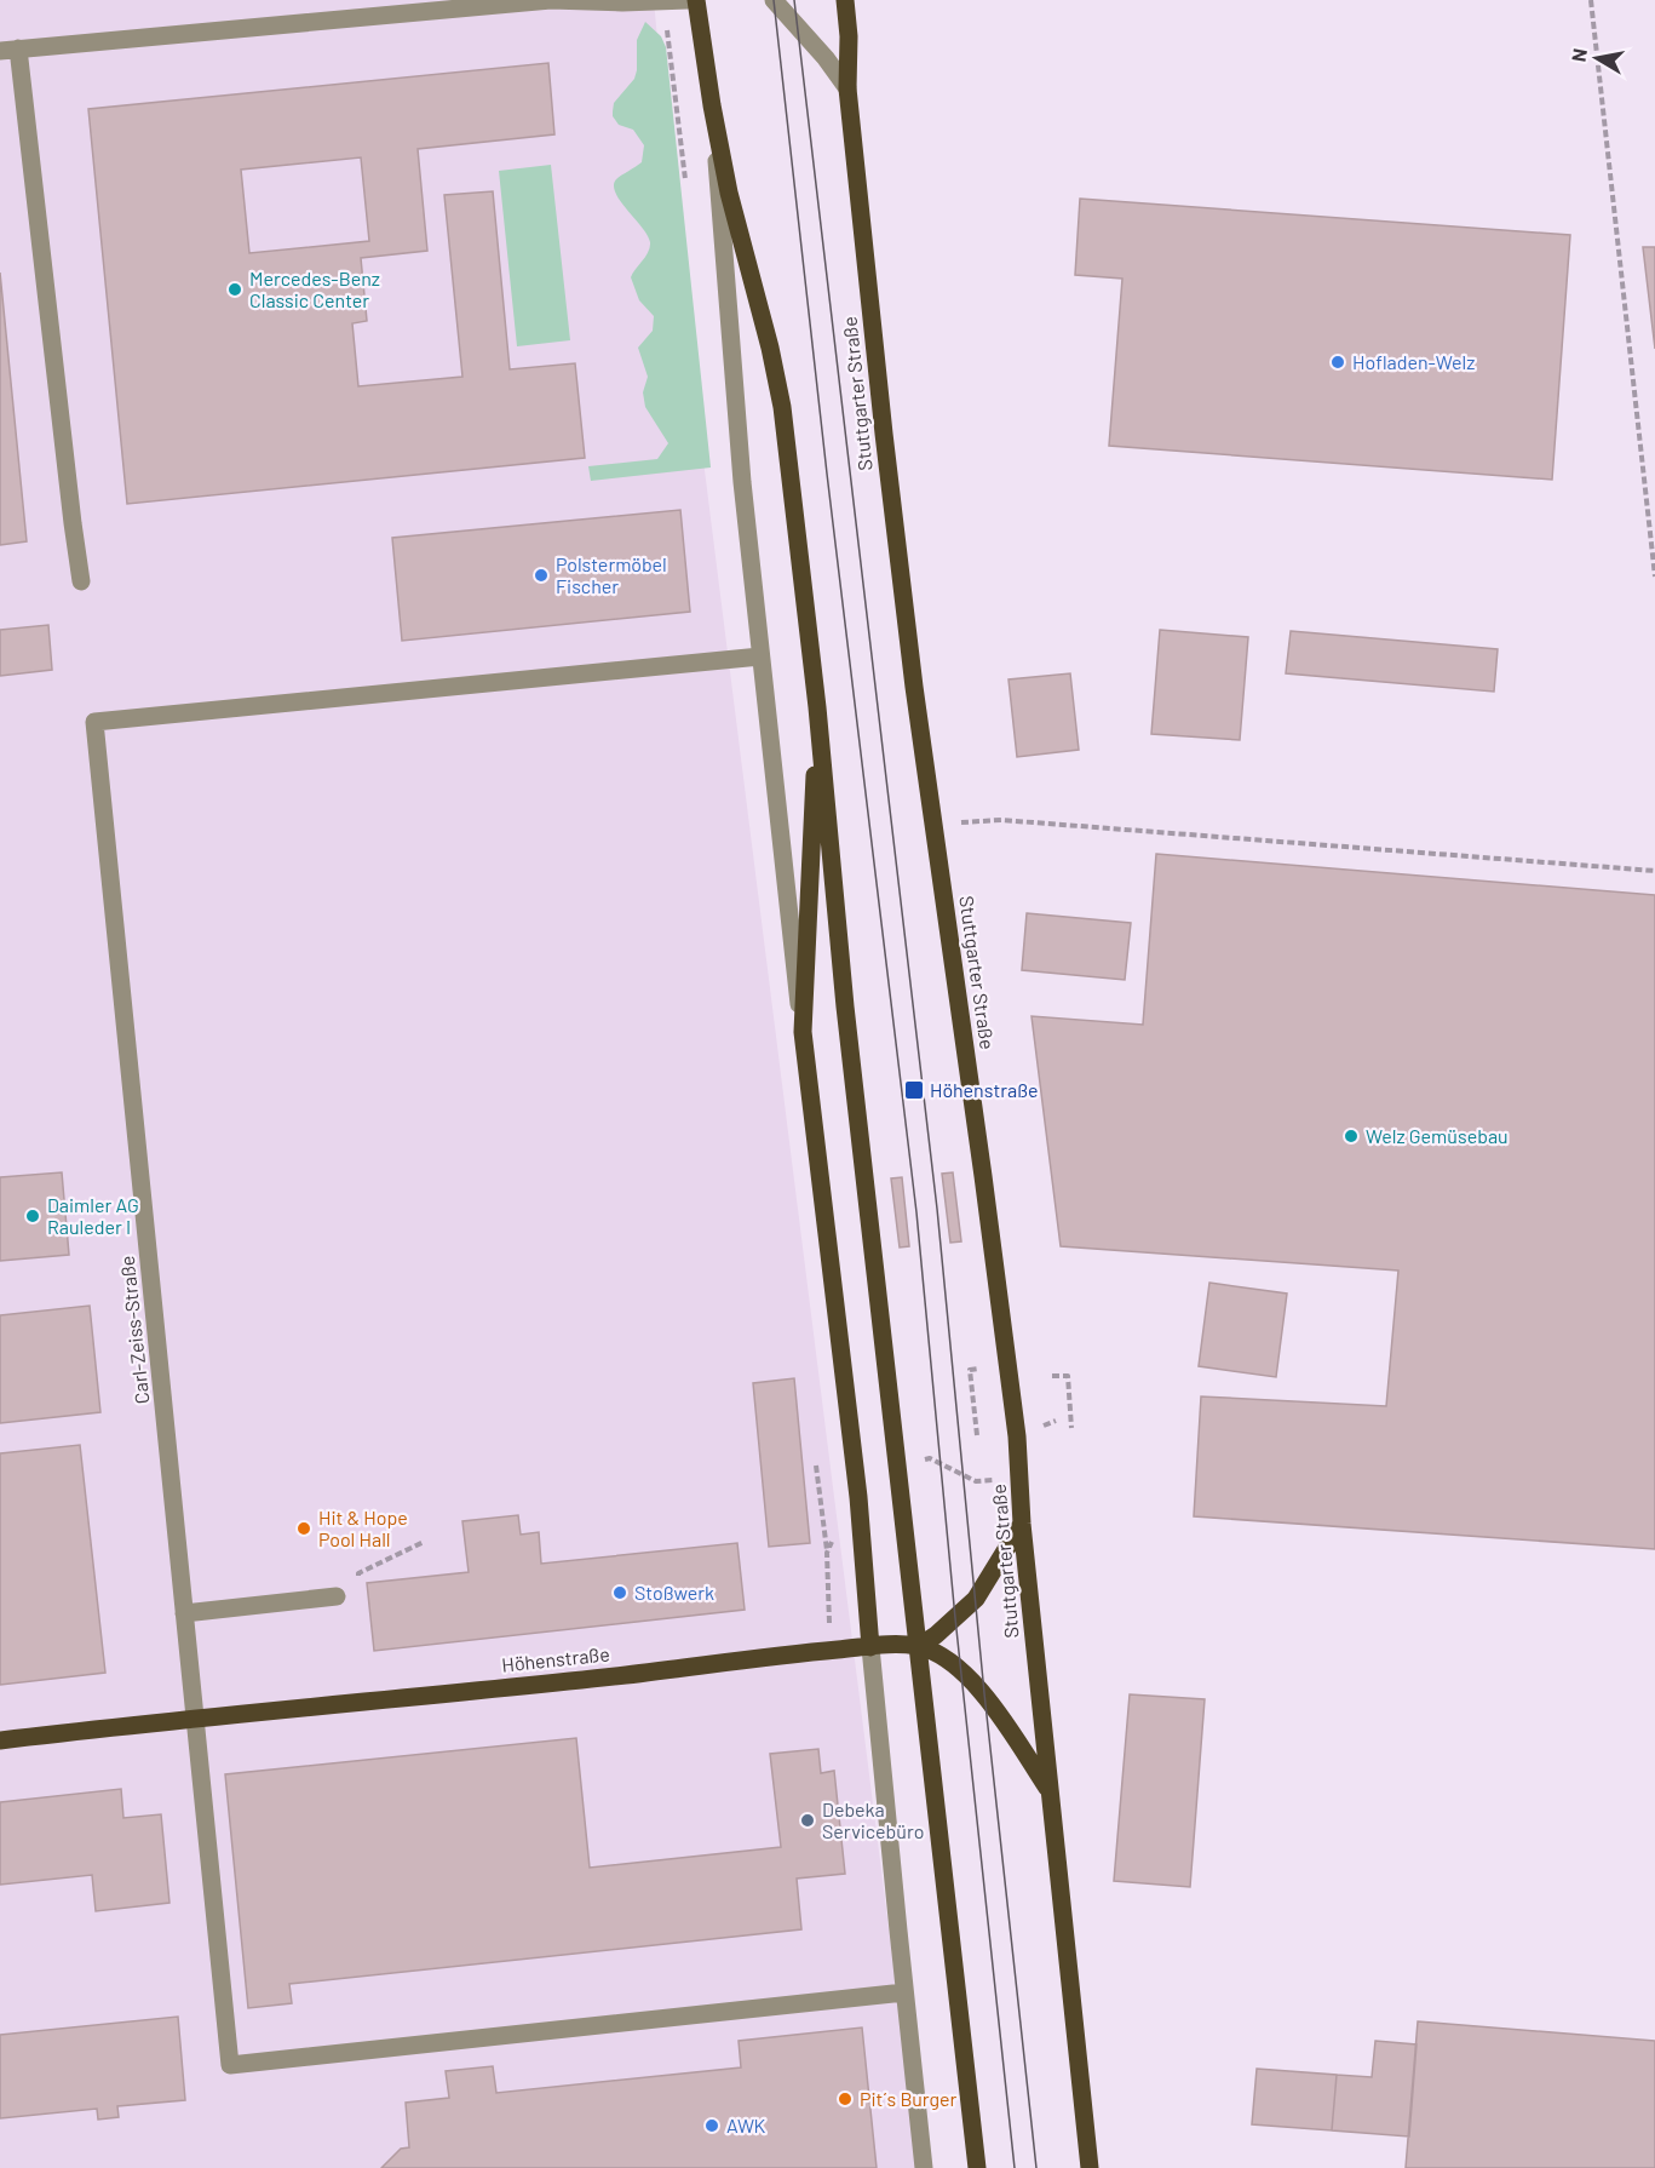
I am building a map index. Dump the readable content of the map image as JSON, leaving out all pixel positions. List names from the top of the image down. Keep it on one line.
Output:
{"streets":{"main road":["Stuttgarter Straße","Höhenstraße"],"street":["Carl-Zeiss-Straße"]},"crossings":[["Carl-Zeiss-Straße","Höhenstraße"]],"places":{"other":["Mercedes-Benz Classic Center","Hofladen-Welz","Polstermöbel Fischer","Welz Gemüsebau","Daimler AG Rauleder I","Hit & Hope Pool Hall","Stoßwerk","Debeka Servicebüro","Pit´s Burger","AWK"],"transit":["Höhenstraße"]},"north":"left"}
